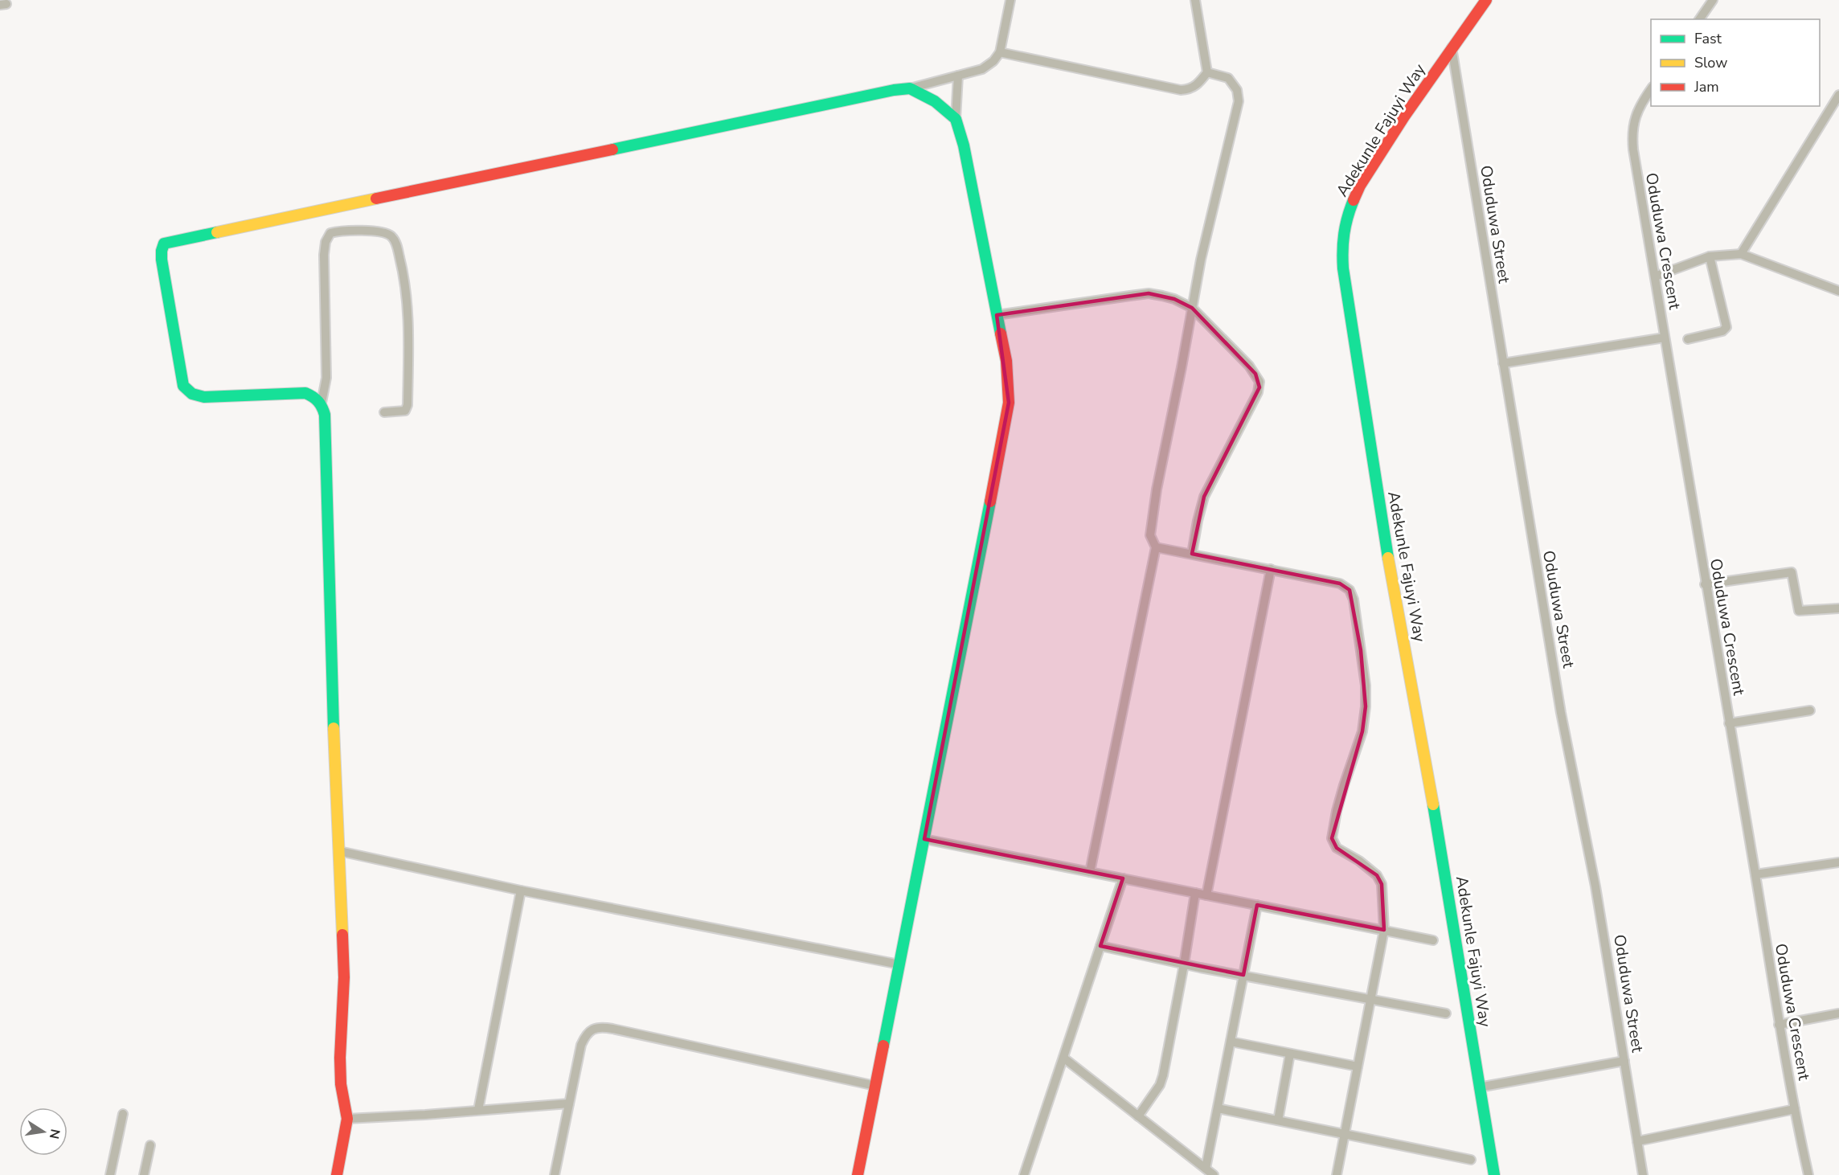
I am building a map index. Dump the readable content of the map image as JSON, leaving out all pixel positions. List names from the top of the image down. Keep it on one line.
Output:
{"streets":{"street":["Adekunle Fajuyi Way","Oduduwa Street","Oduduwa Crescent"]},"crossings":[["Adekunle Fajuyi Way","Oduduwa Street"]],"legend":["Fast","Slow","Jam"],"north":"right"}
